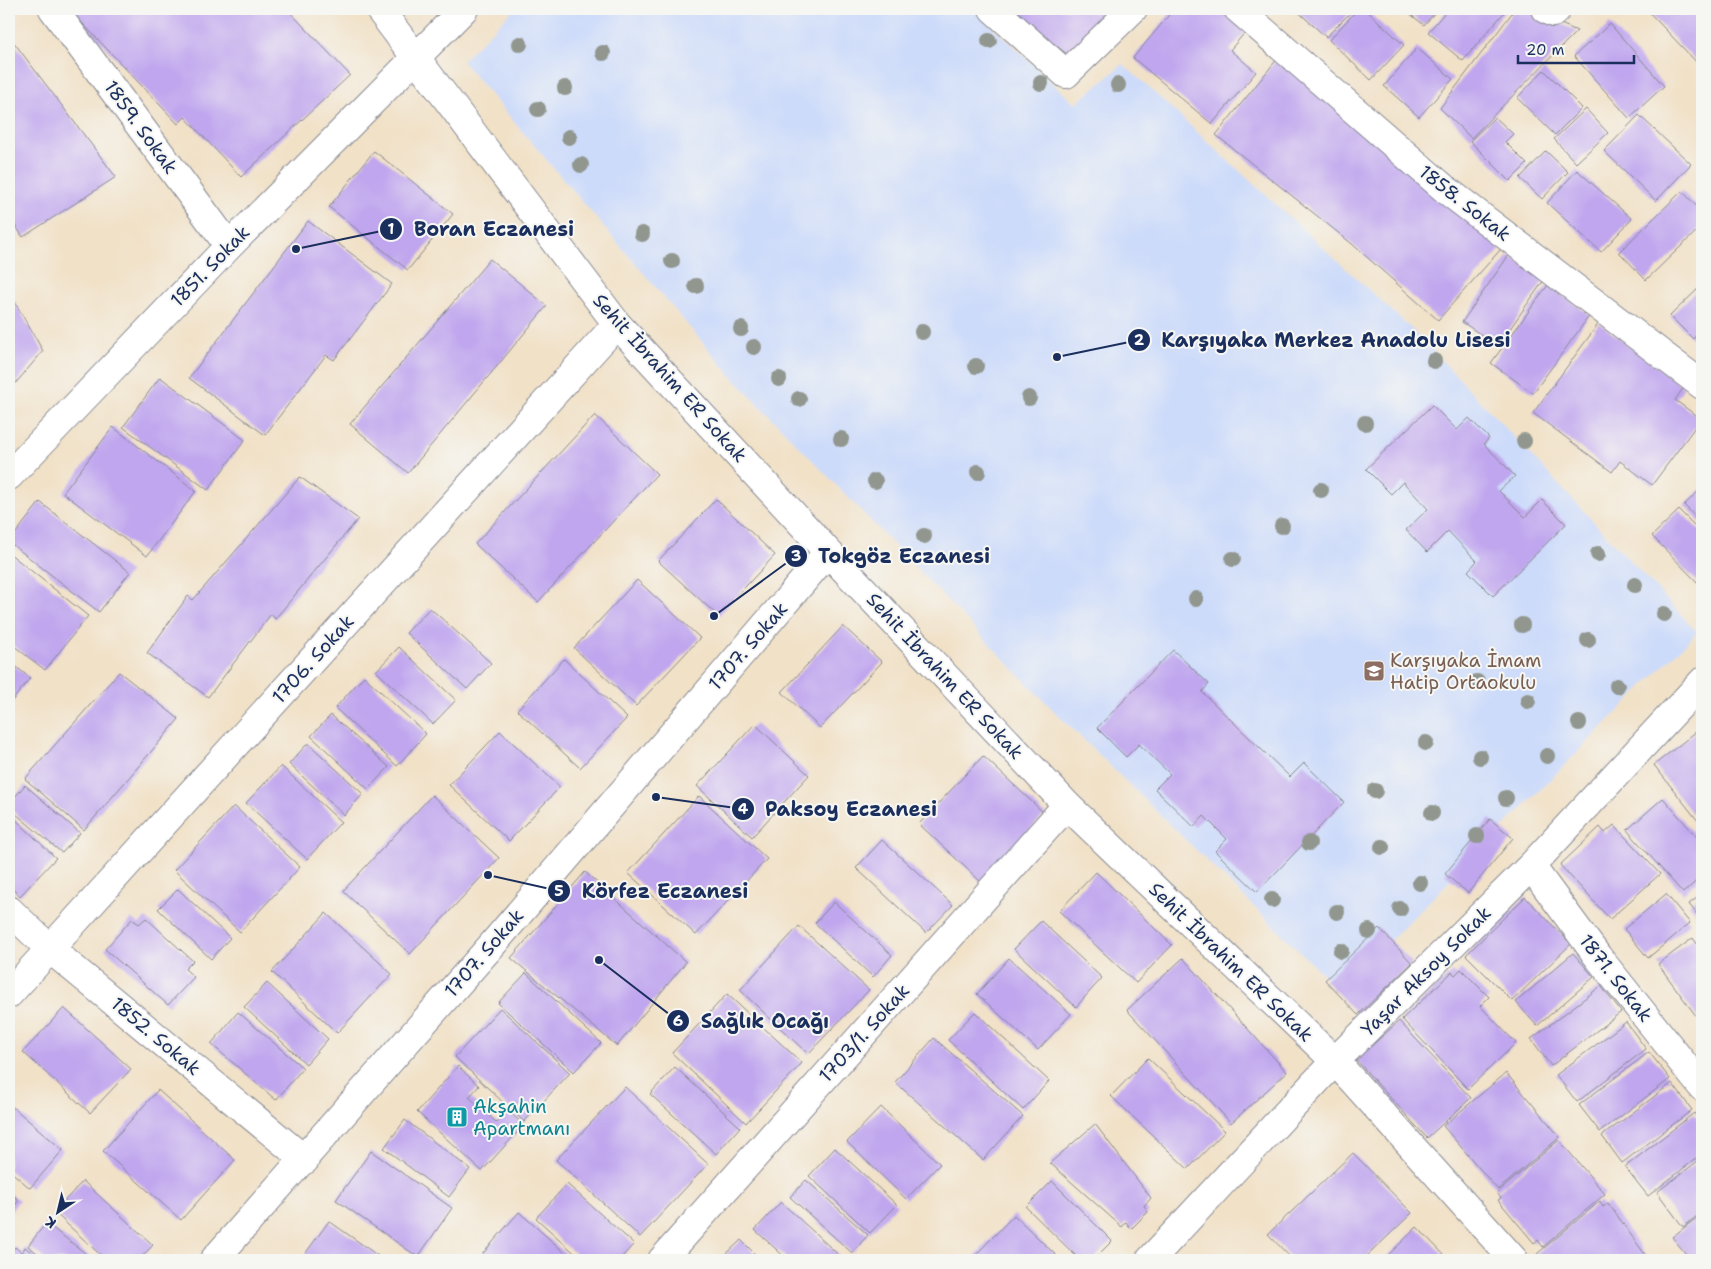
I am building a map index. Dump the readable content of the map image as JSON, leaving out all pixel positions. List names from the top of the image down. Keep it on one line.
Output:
{"streets":{"street":["1859. Sokak","1858. Sokak","1851. Sokak","Sehit İbrahim ER Sokak","1707. Sokak","1706. Sokak","Yaşar Aksoy Sokak","1871. Sokak","1703/1. Sokak","1852. Sokak"]},"crossings":[["1859. Sokak","1851. Sokak"],["1851. Sokak","Sehit İbrahim ER Sokak"],["Sehit İbrahim ER Sokak","1707. Sokak"],["Sehit İbrahim ER Sokak","1706. Sokak"],["Sehit İbrahim ER Sokak","Yaşar Aksoy Sokak"],["Sehit İbrahim ER Sokak","1703/1. Sokak"],["1707. Sokak","1852. Sokak"],["1706. Sokak","1852. Sokak"],["Yaşar Aksoy Sokak","1871. Sokak"]],"places":{"other":["Boran Eczanesi","Karşıyaka Merkez Anadolu Lisesi","Tokgöz Eczanesi","Paksoy Eczanesi","Körfez Eczanesi","Sağlık Ocağı"],"school or university":["Karşıyaka İmam Hatip Ortaokulu"],"building":["Akşahin Apartmanı"]},"scale_bar":"20 m","north":"bottom left"}
